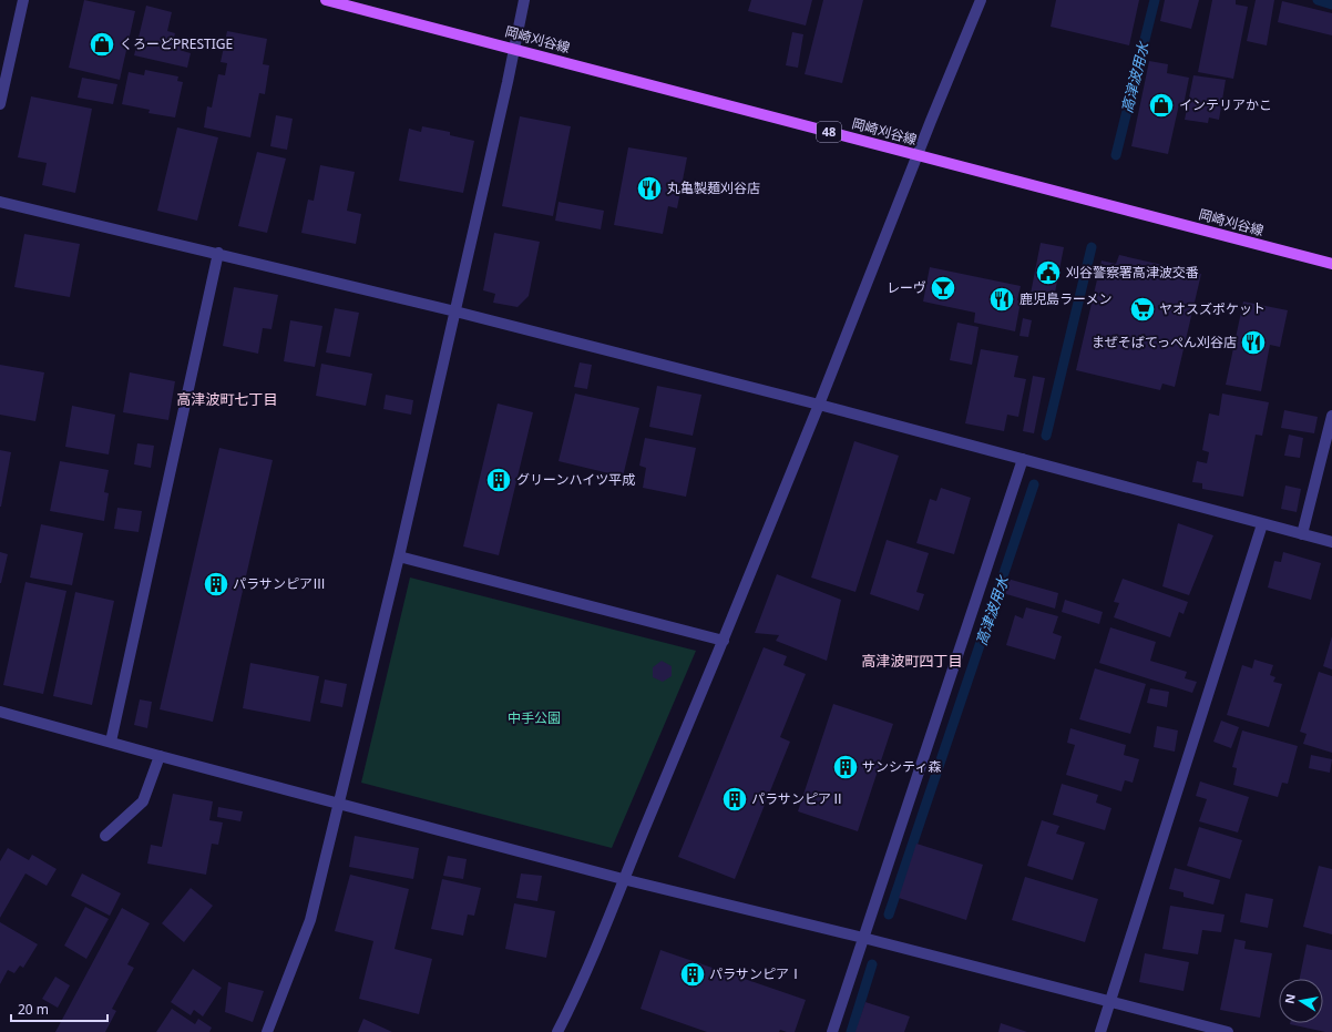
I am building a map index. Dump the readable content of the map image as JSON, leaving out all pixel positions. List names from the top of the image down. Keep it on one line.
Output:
{"streets":{"main road":["岡崎刈谷線","48"]},"districts":["高津波町七丁目","高津波町四丁目"],"water":["高津波用水"],"parks":["中手公園"],"places":{"shop":["くろーどPRESTIGE","インテリアかこ"],"restaurant":["丸亀製麺刈谷店","鹿児島ラーメン","まぜそばてっぺん刈谷店"],"public building":["刈谷警察署高津波交番"],"bar":["レーヴ"],"supermarket":["ヤオスズポケット"],"building":["グリーンハイツ平成","パラサンピアⅢ","サンシティ森","パラサンピアⅡ","パラサンピアⅠ"]},"scale_bar":"20 m","north":"left"}
